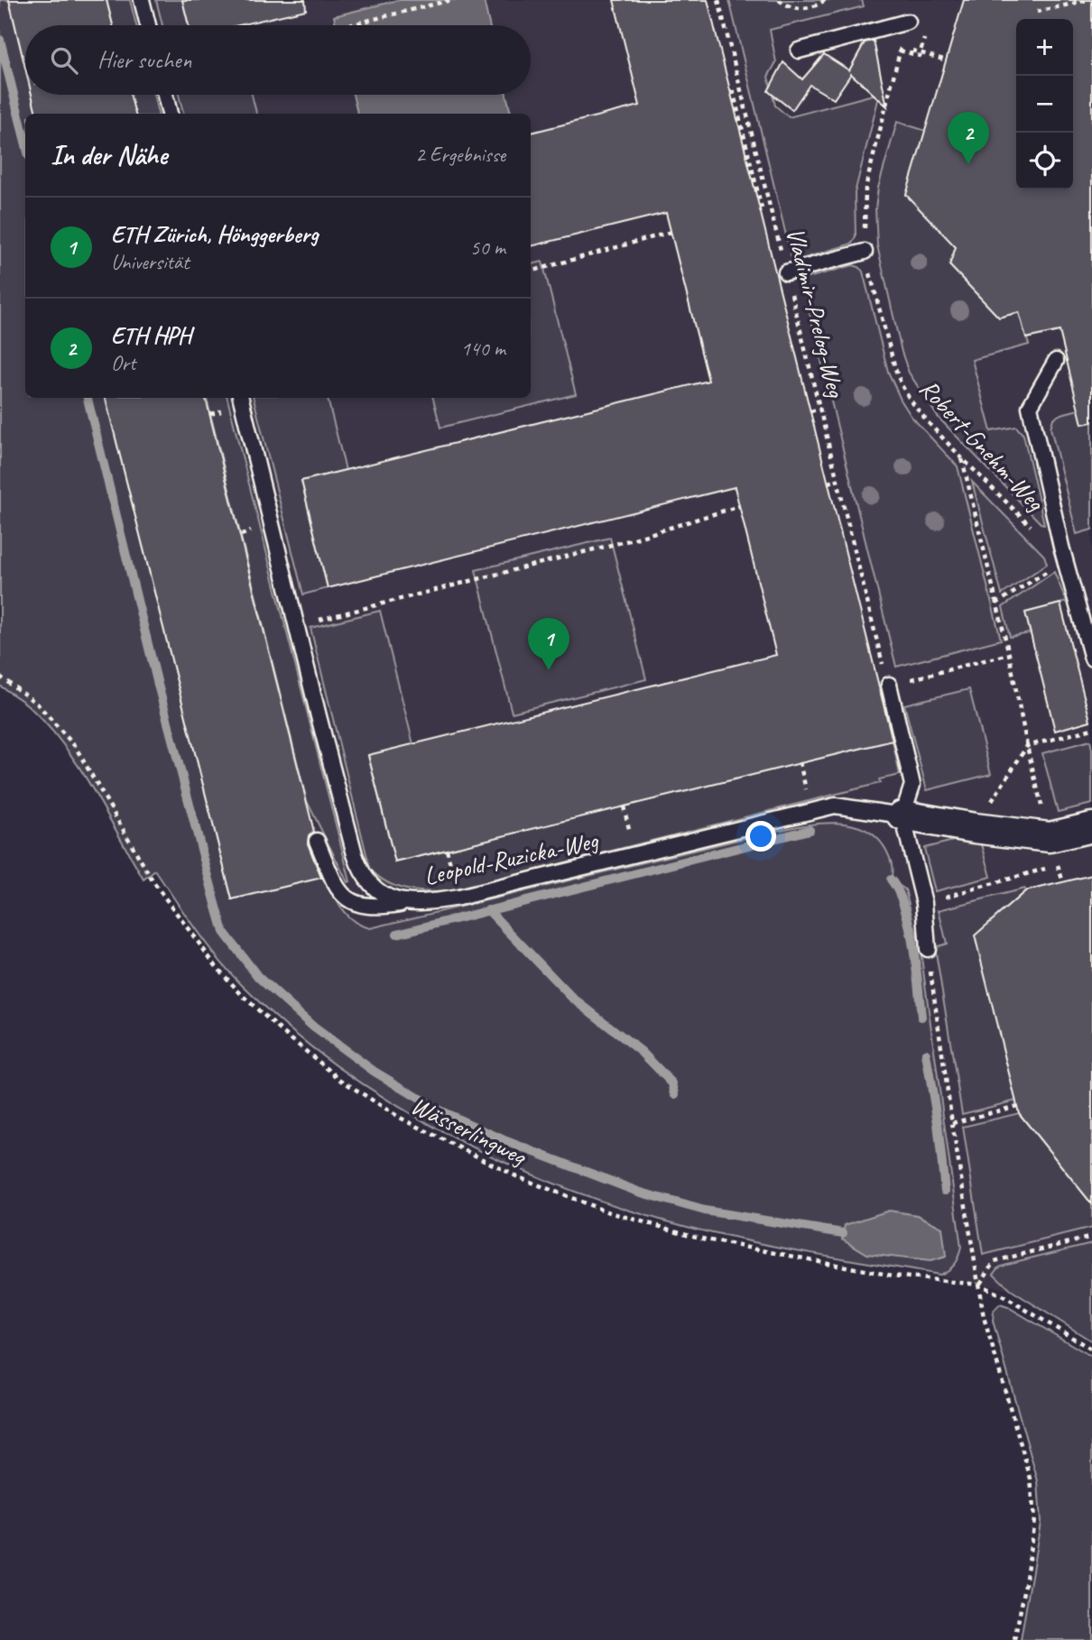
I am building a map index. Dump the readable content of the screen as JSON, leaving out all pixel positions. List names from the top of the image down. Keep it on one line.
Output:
{"streets":{"lane":["Leopold-Ruzicka-Weg"],"path":["Vladimir-Prelog-Weg","Robert-Gnehm-Weg","Wässerlingweg"]},"page":{"map_buttons":["+","−"],"search":"Hier suchen","pins":["2","1"],"heading":["In der Nähe","2 Ergebnisse"],"list":[{"mark":"1","name":"ETH Zürich, Hönggerberg","note":"Universität","value":"50 m"},{"mark":"2","name":"ETH HPH","note":"Ort","value":"140 m"}]}}
